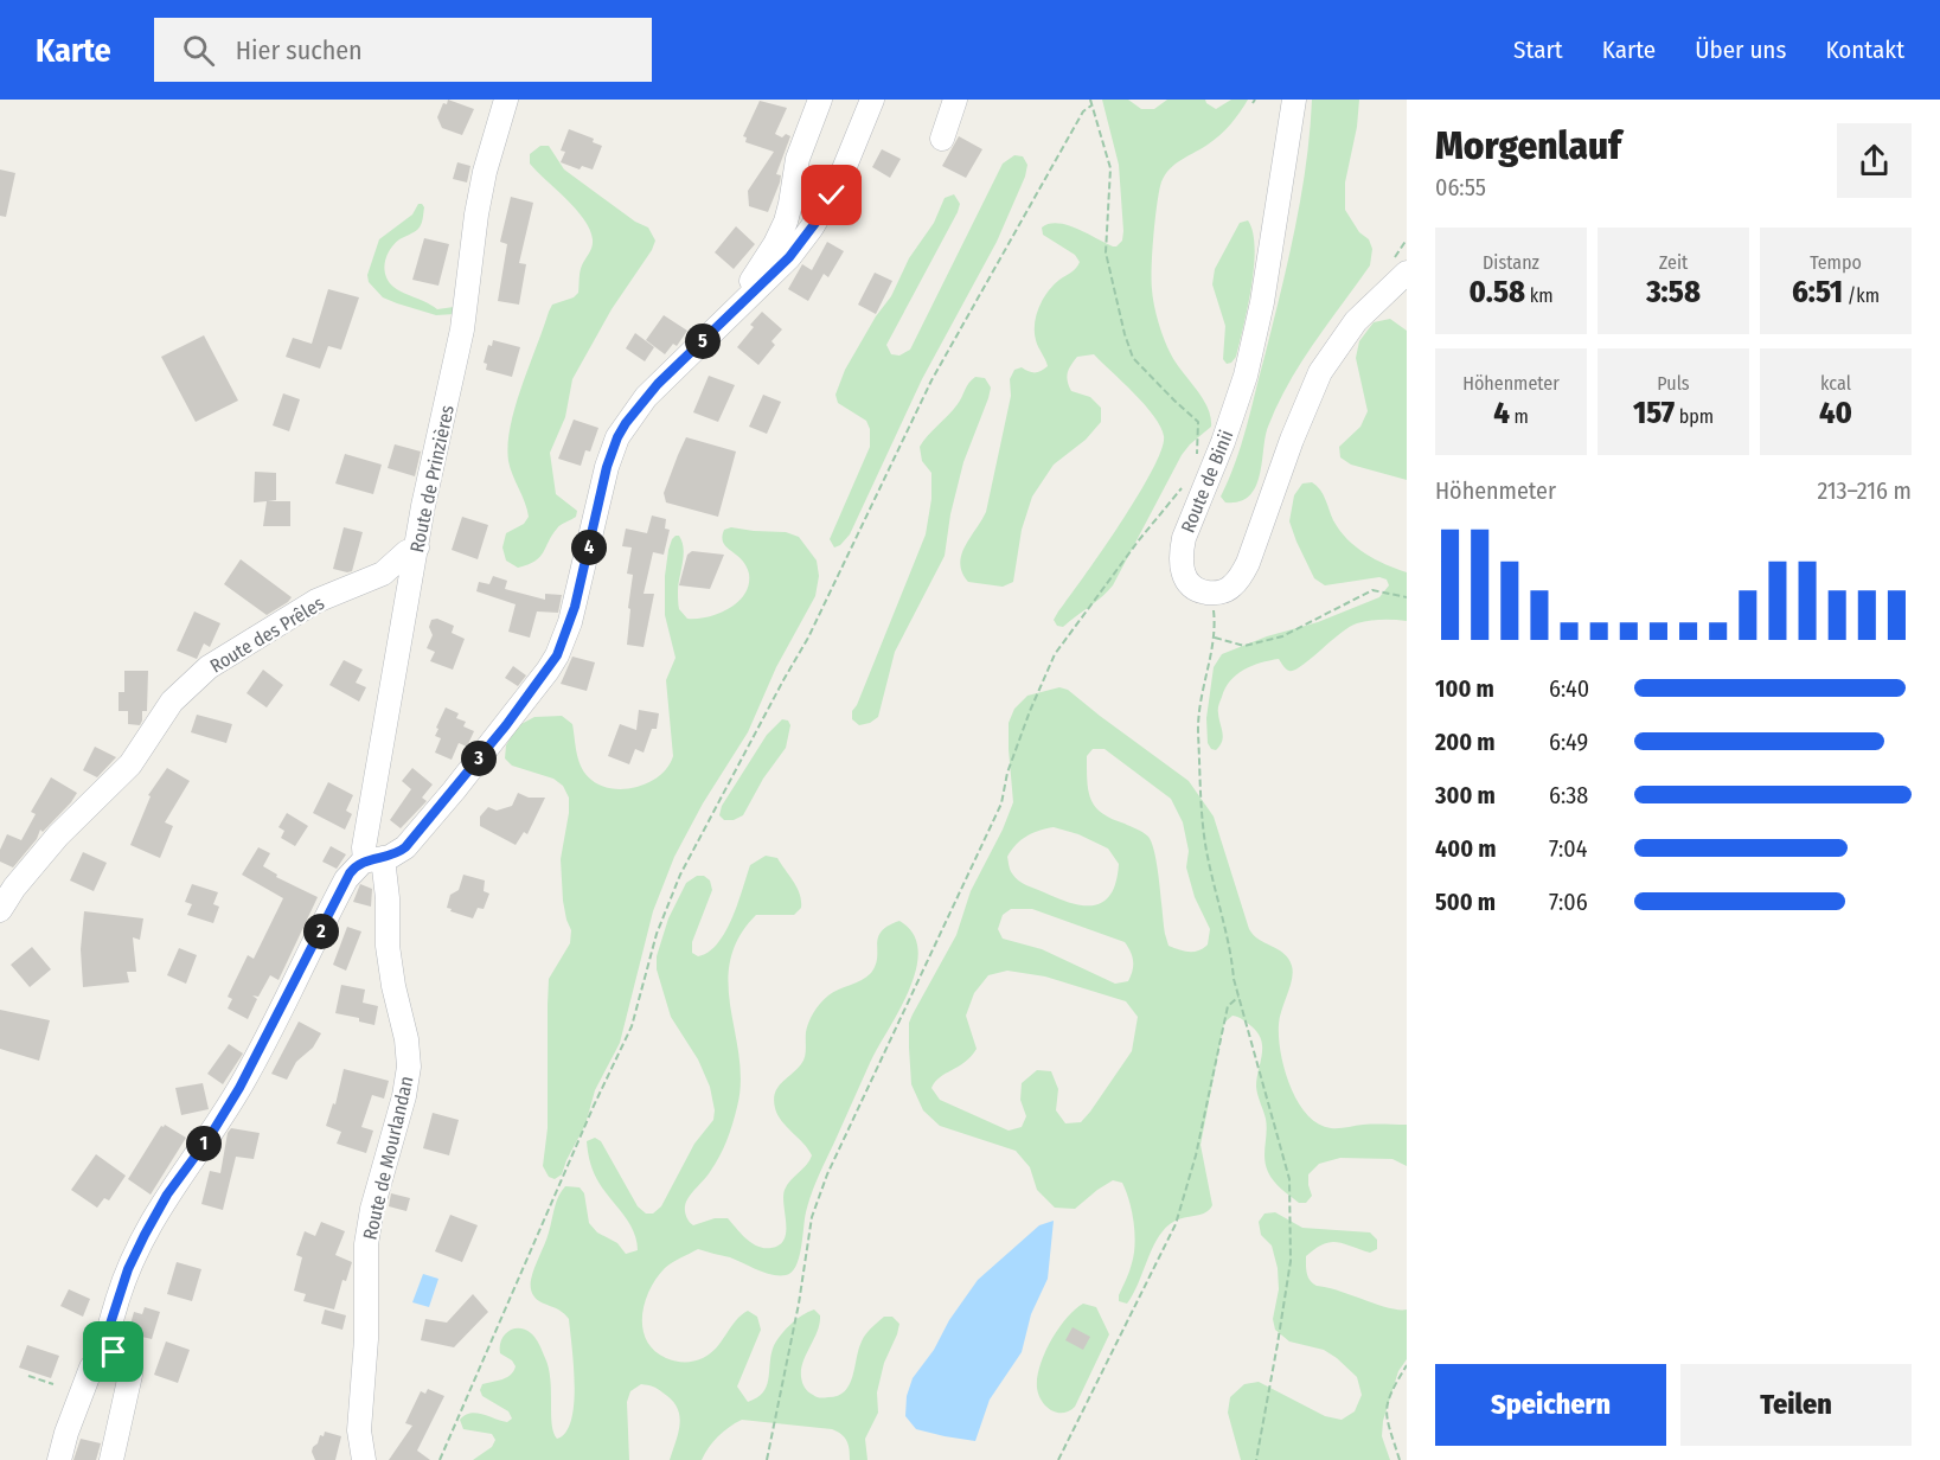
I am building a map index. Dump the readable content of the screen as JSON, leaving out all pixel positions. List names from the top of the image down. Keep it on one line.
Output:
{"streets":{"street":["Route de Prinzières","Route de Binii","Route des Prêles","Route de Mourlandan"]},"crossings":[["Route de Prinzières","Route des Prêles"],["Route de Prinzières","Route de Mourlandan"]],"page":{"header":"Karte","search":"Hier suchen","nav":["Start","Karte","Über uns","Kontakt"],"heading":["Morgenlauf","06:55"],"stats":[["Distanz","0.58 km"],["Zeit","3:58"],["Tempo","6:51 /km"],["Höhenmeter","4 m"],["Puls","157 bpm"],["kcal","40"]],"pins":["5","4","3","2","1"],"chart":["Höhenmeter","213–216 m"],"list":[{"name":"100 m","note":"6:40"},{"name":"200 m","note":"6:49"},{"name":"300 m","note":"6:38"},{"name":"400 m","note":"7:04"},{"name":"500 m","note":"7:06"}],"buttons":["Speichern","Teilen"]}}
